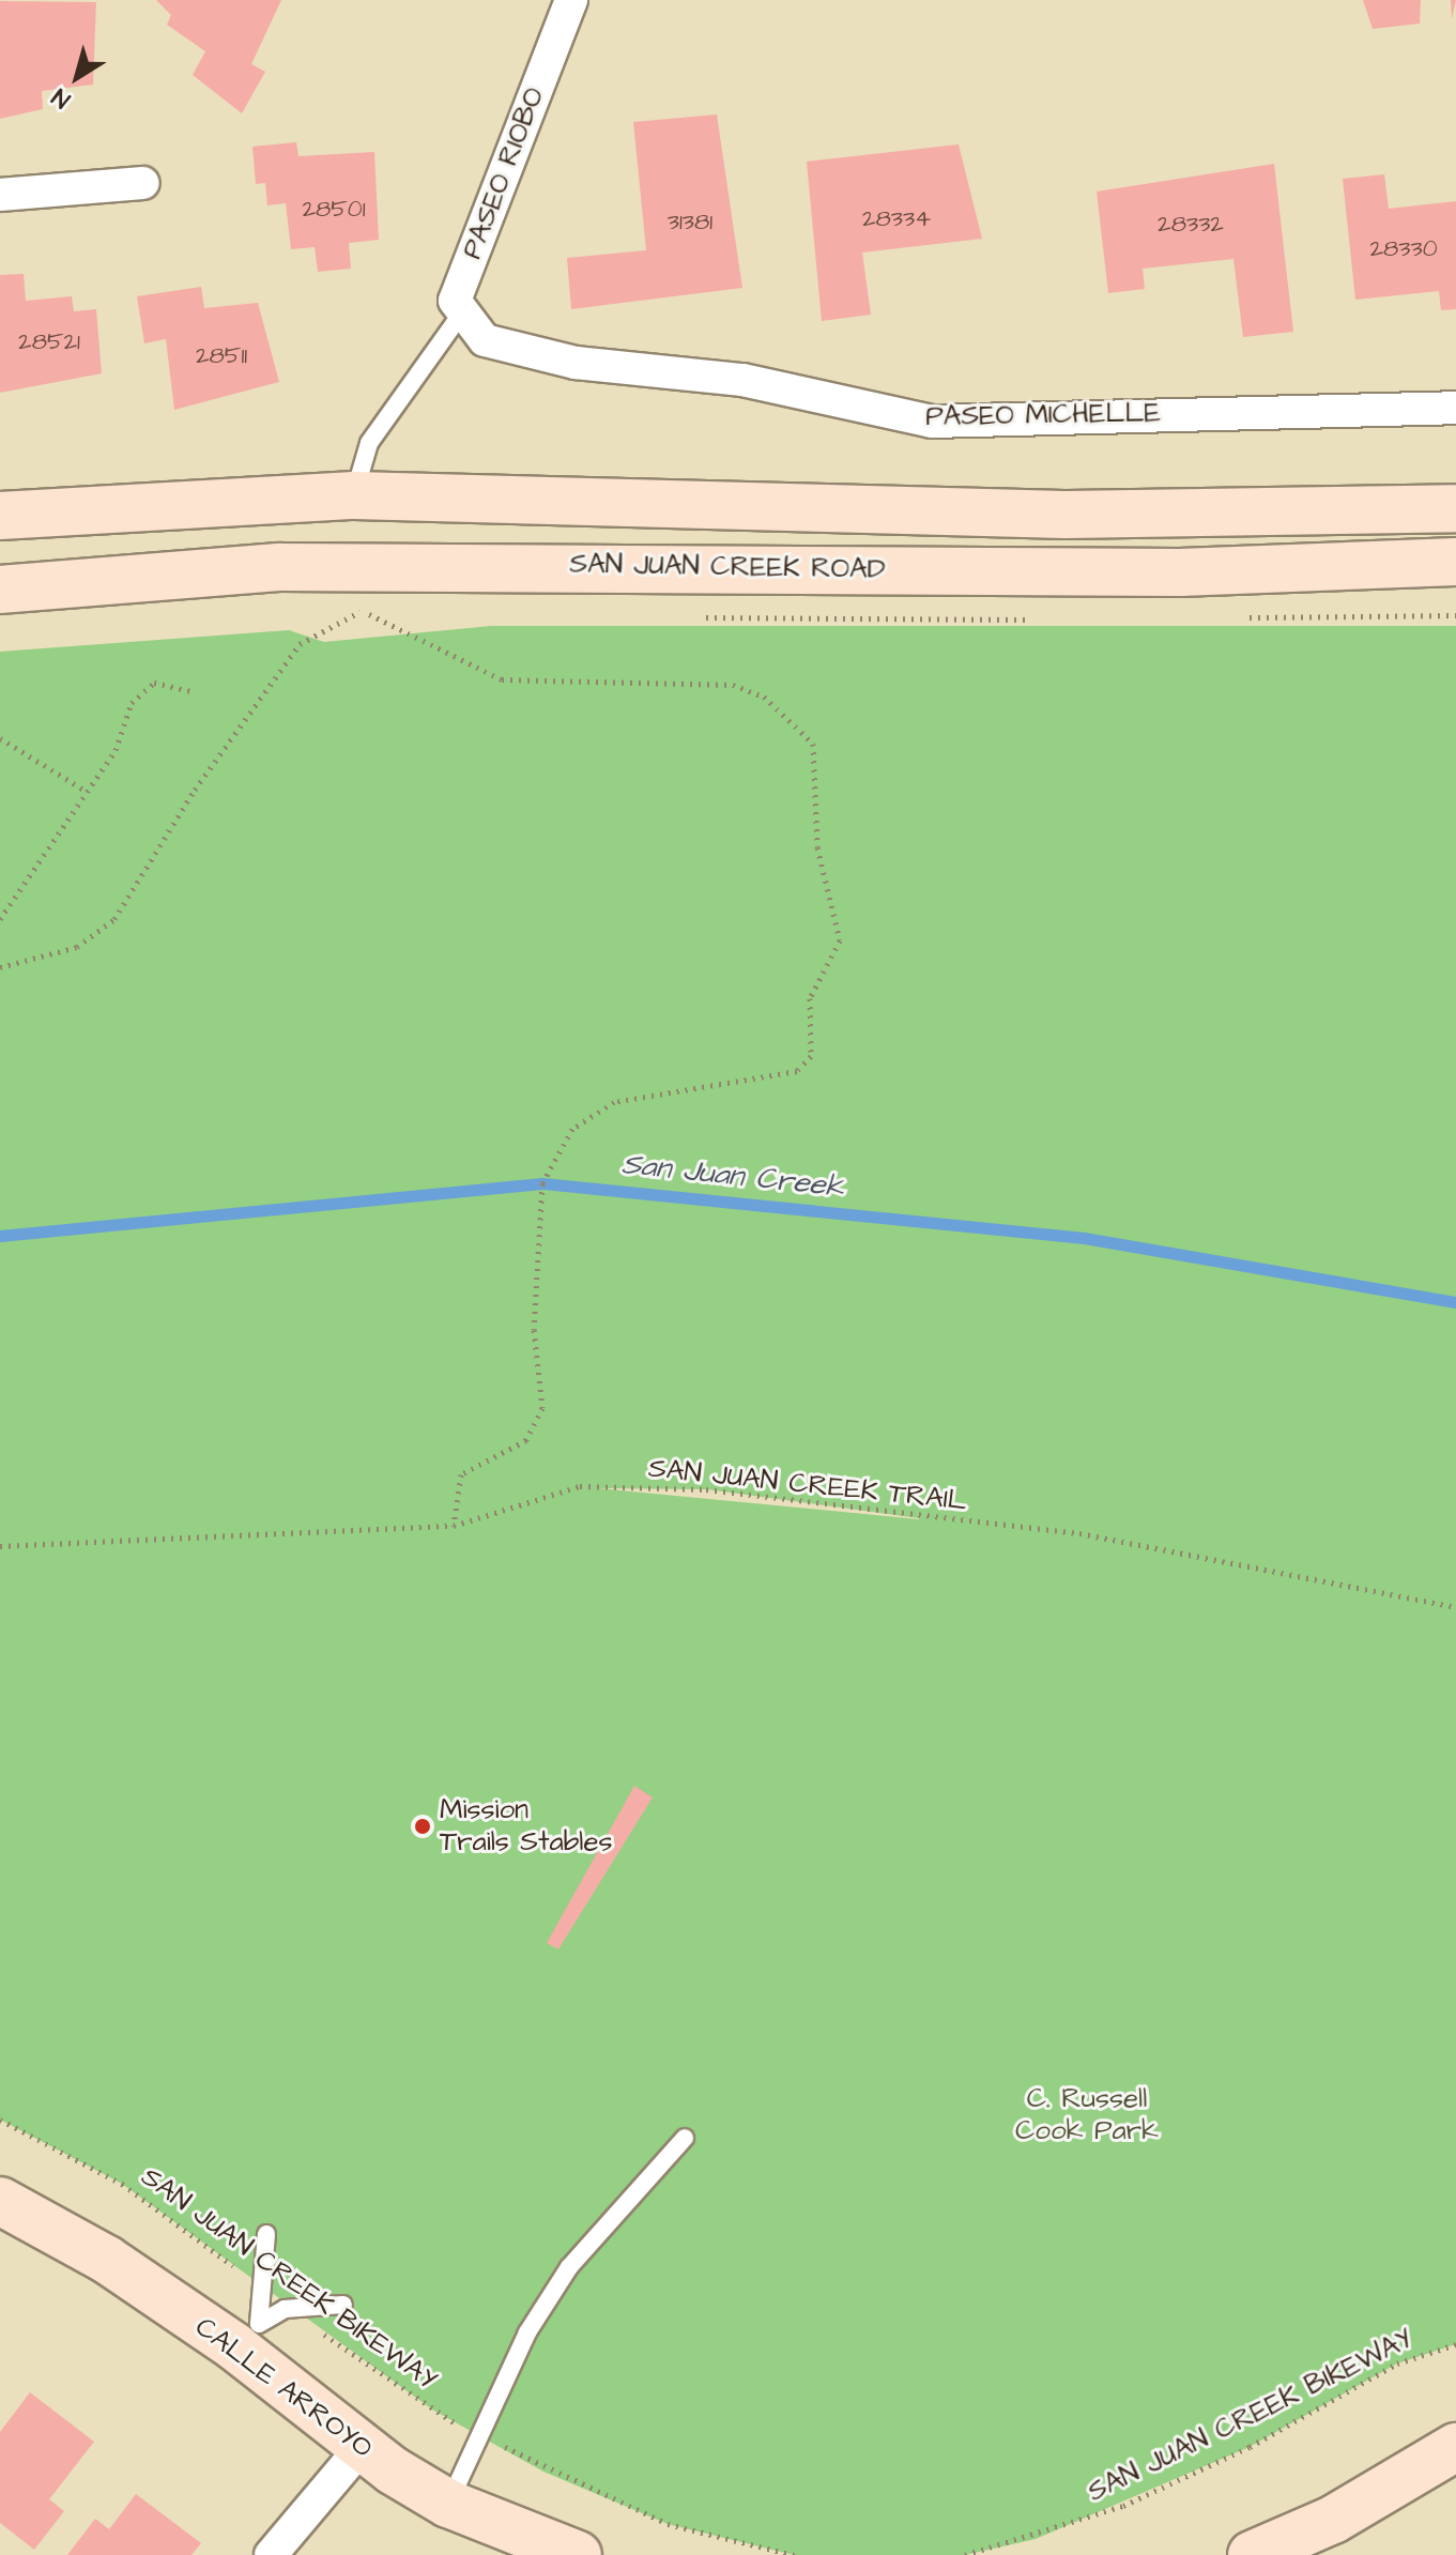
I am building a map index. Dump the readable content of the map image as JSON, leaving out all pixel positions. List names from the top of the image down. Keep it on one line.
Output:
{"streets":{"street":["PASEO RIOBO","PASEO MICHELLE","SAN JUAN CREEK ROAD","CALLE ARROYO"],"path":["SAN JUAN CREEK TRAIL","SAN JUAN CREEK BIKEWAY"]},"crossings":[["PASEO RIOBO","PASEO MICHELLE"]],"water":["San Juan Creek"],"parks":["C. Russell Cook Park"],"places":["Mission Trails Stables"],"house_numbers":["28501","28334","31381","28332","28330","28521","28511"],"north":"bottom left"}
